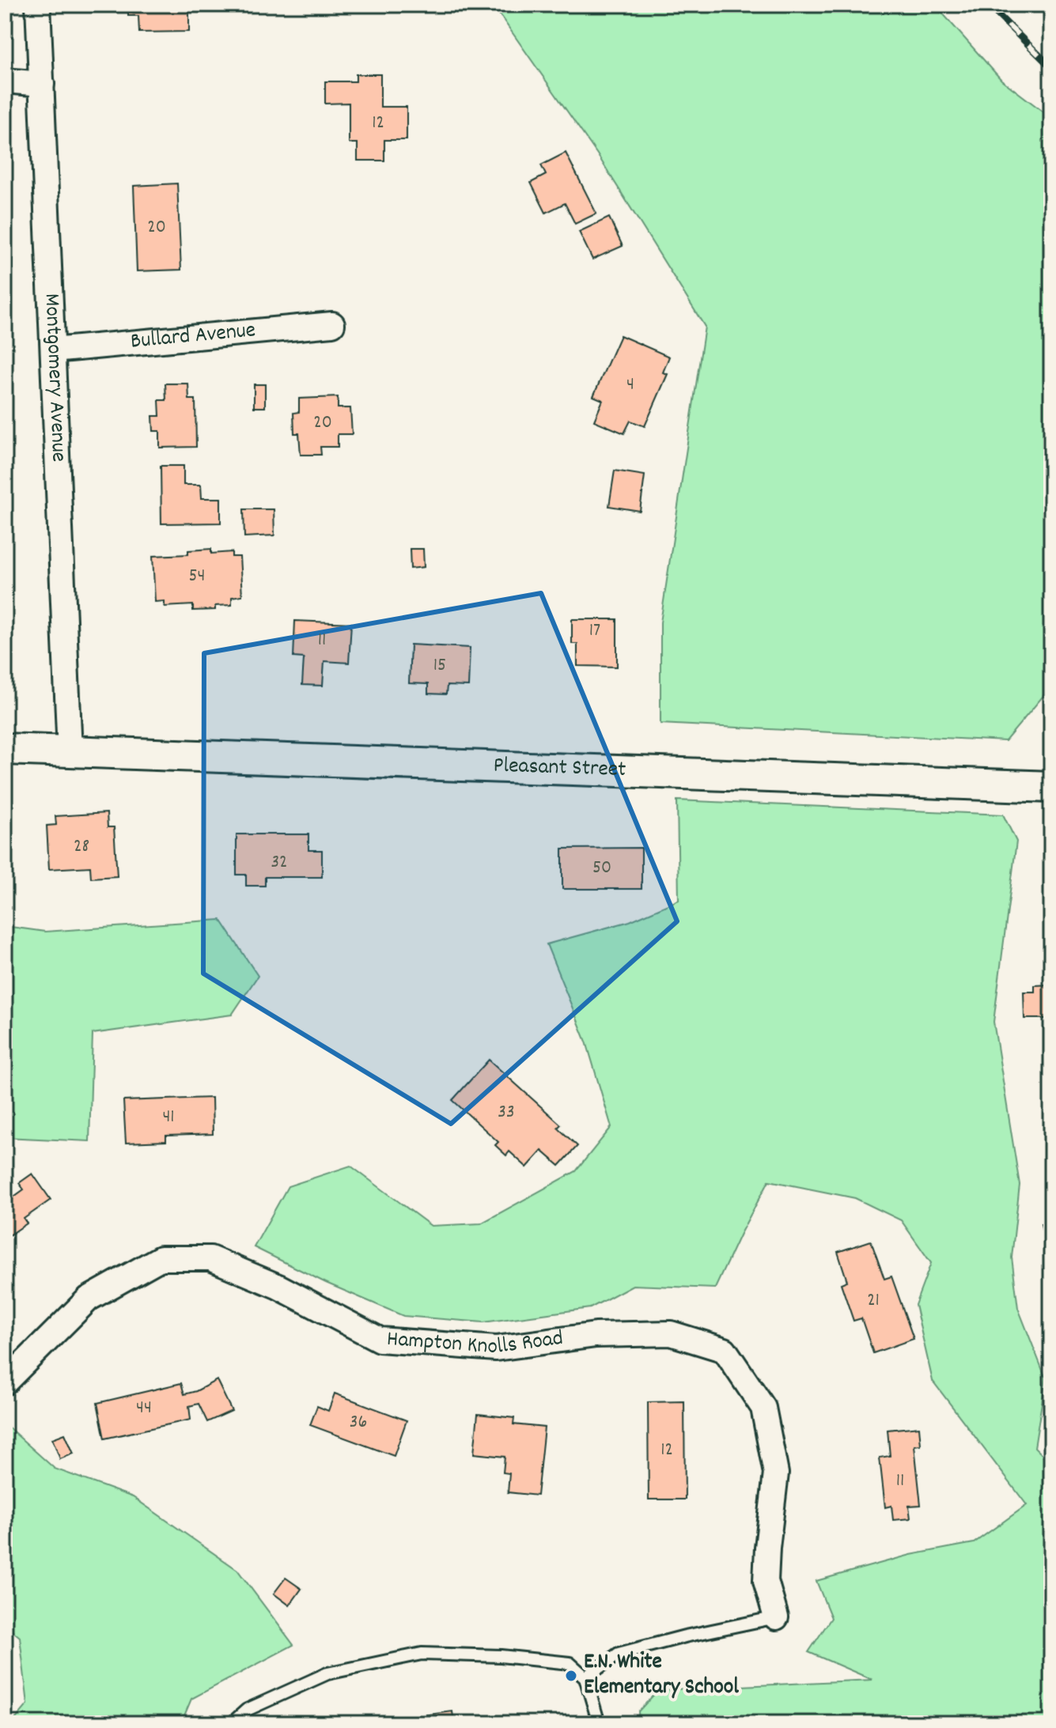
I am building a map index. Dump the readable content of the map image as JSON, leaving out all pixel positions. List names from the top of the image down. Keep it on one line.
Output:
{"streets":{"street":["Bullard Avenue","Montgomery Avenue","Pleasant Street","Hampton Knolls Road"]},"crossings":[["Bullard Avenue","Montgomery Avenue"],["Montgomery Avenue","Pleasant Street"]],"places":["E.N. White Elementary School"],"house_numbers":["12","20","4","20","54","17","11","15","28","32","50","33","41","21","44","36","12","11"]}
